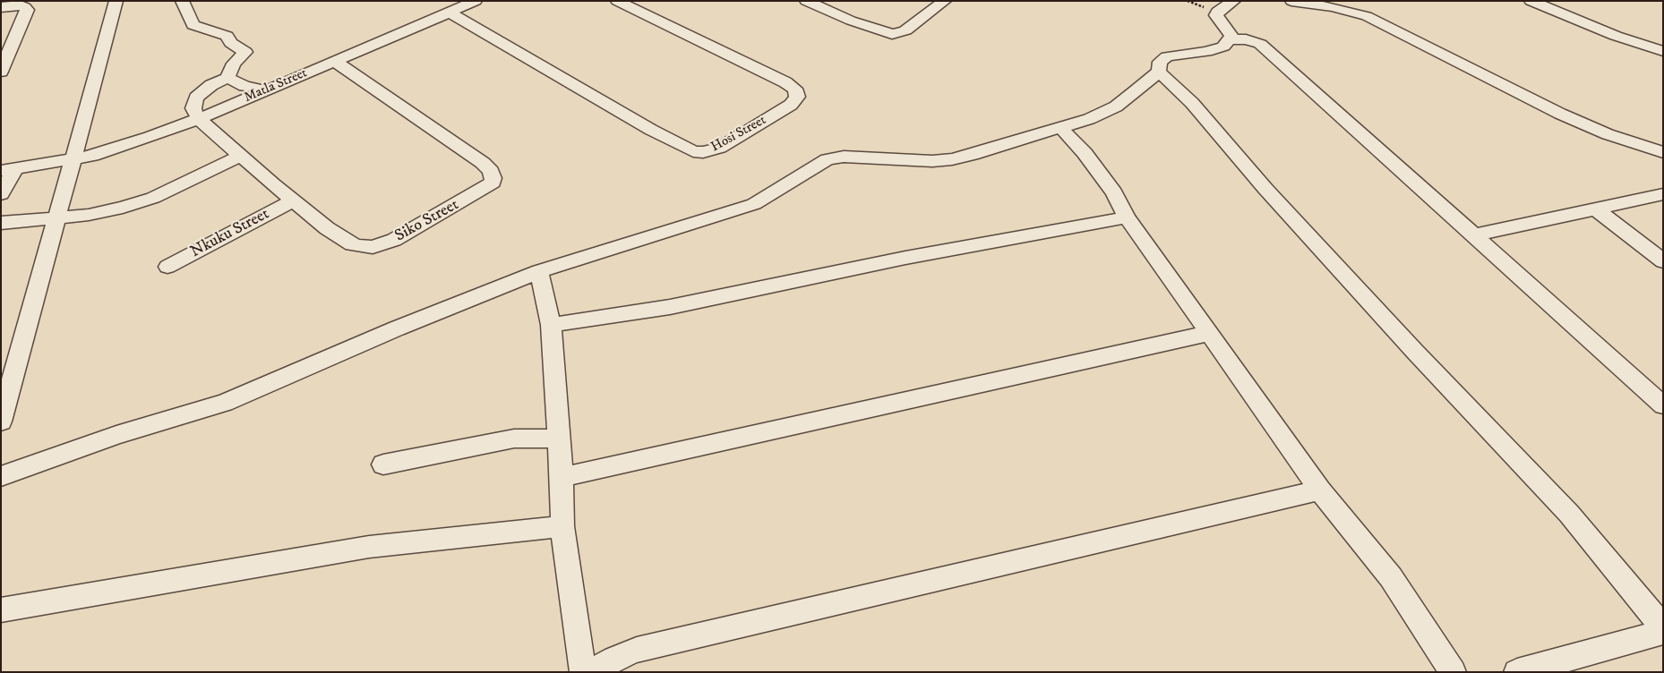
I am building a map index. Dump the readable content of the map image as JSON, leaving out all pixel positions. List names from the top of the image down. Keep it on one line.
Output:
{"streets":{"street":["Matla Street","Hosi Street","Siko Street","Nkuku Street"]},"crossings":[["Matla Street","Hosi Street"],["Matla Street","Siko Street"],["Siko Street","Nkuku Street"]]}
